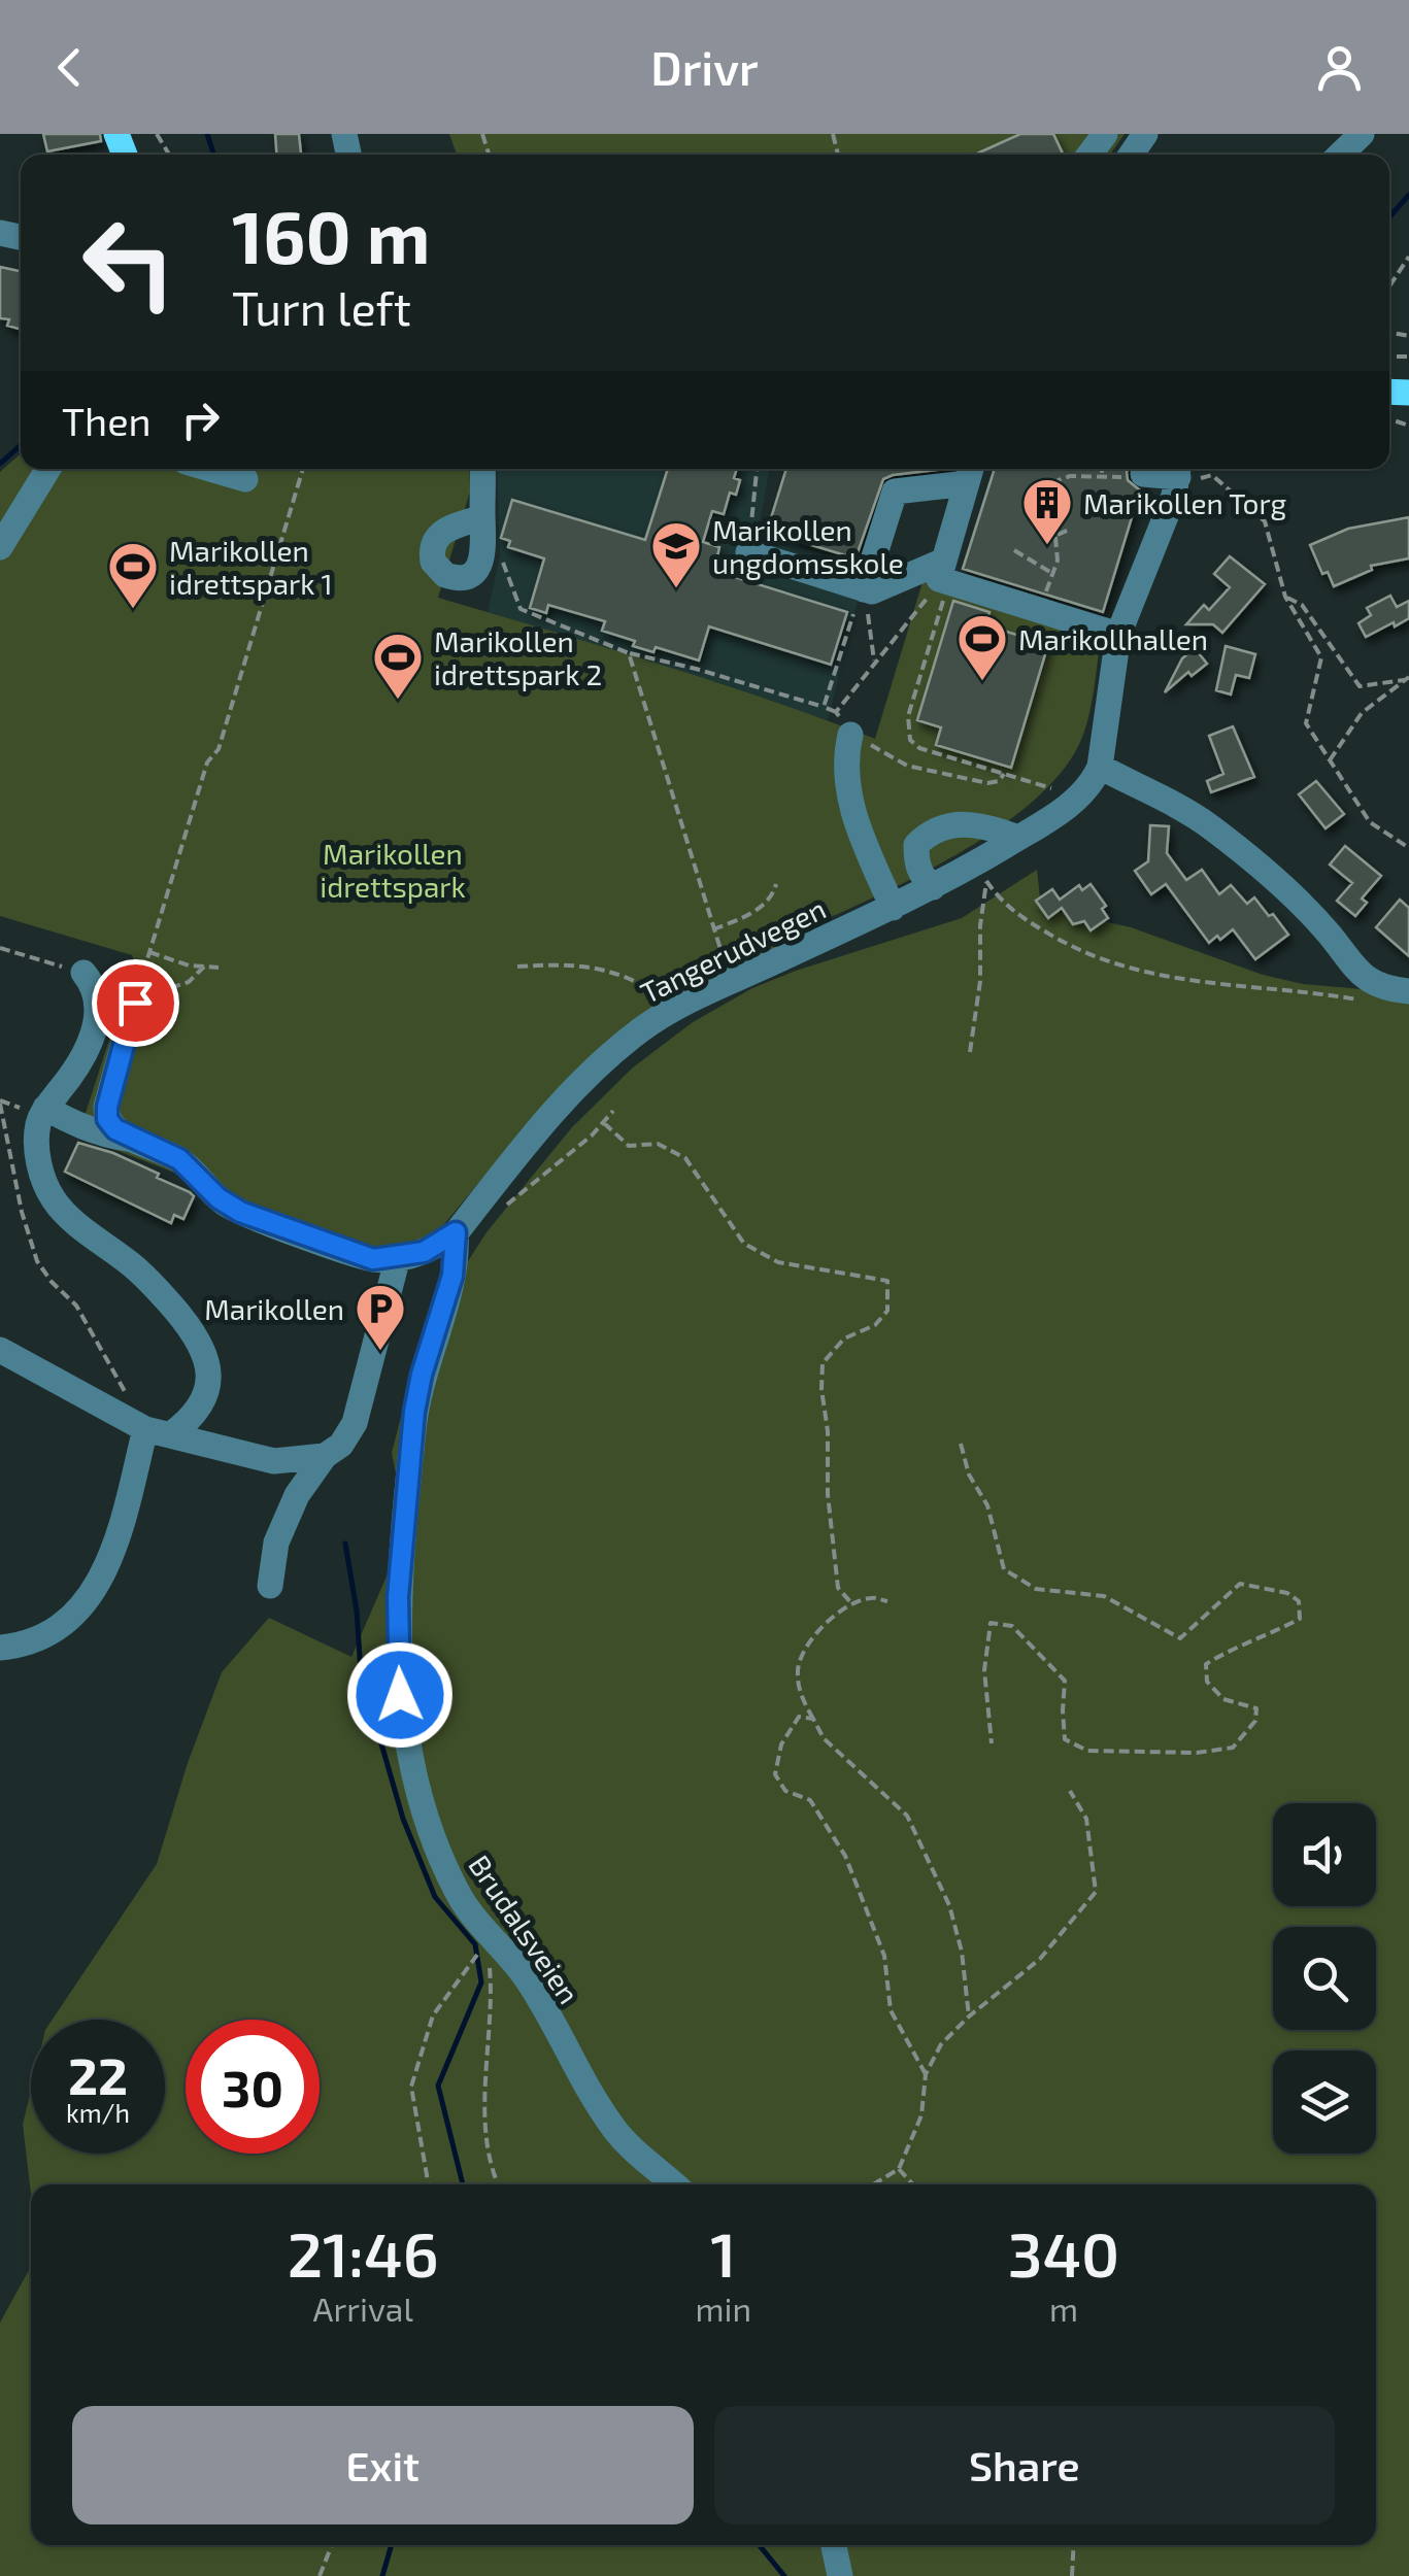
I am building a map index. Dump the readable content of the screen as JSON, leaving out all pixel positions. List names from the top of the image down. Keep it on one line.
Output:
{"streets":{"street":["Tangerudvegen","Brudalsveien"]},"crossings":[["Tangerudvegen","Brudalsveien"]],"parks":["Marikollen idrettspark"],"places":{"building":["Marikollen Torg"],"school or university":["Marikollen ungdomsskole"],"sports":["Marikollen idrettspark 1","Marikollhallen","Marikollen idrettspark 2"],"parking":["Marikollen"]},"page":{"header":"Drivr","turn":["160 m","Turn left"],"then":"Then","speed":"22 km/h","limit":"30","eta":["21:46","Arrival","1","min","340","m"],"buttons":["Exit","Share"]}}
